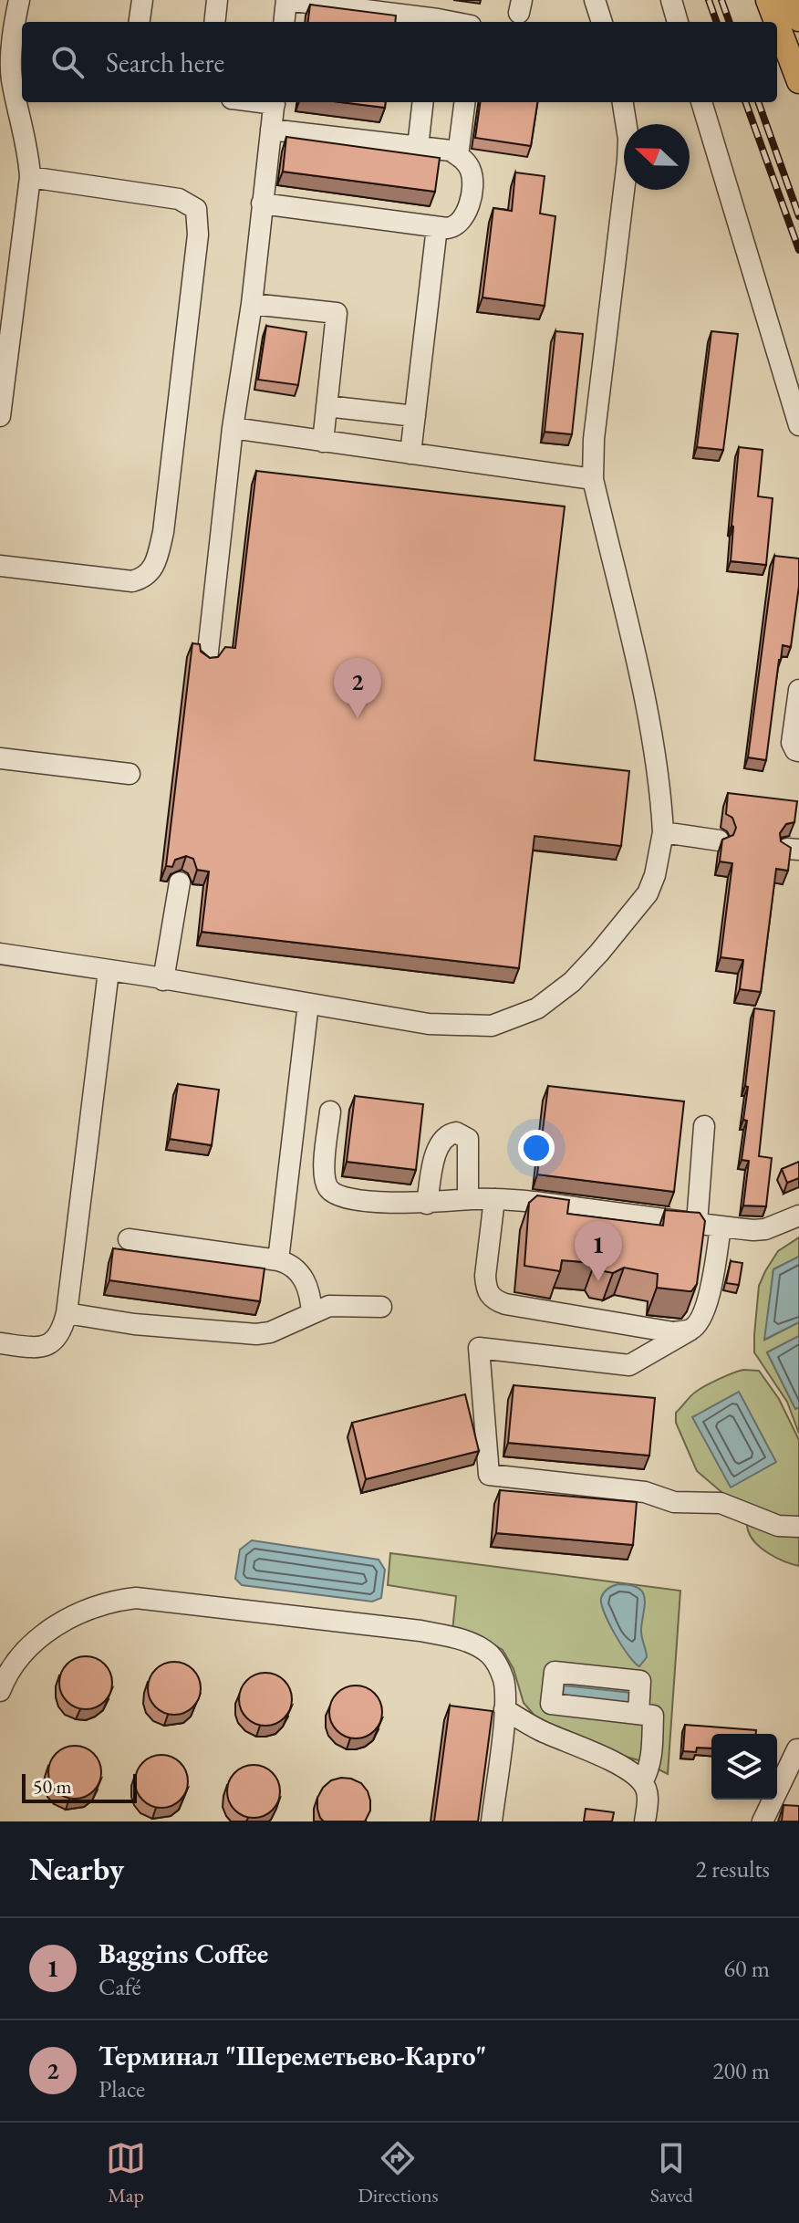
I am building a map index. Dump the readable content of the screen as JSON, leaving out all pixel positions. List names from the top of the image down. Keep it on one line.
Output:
{"scale_bar":"50 m","north":"left","page":{"search":"Search here","pins":["2","1"],"scale":"50 m","heading":["Nearby","2 results"],"list":[{"mark":"1","name":"Baggins Coffee","note":"Café","value":"60 m"},{"mark":"2","name":"Терминал \"Шереметьево-Карго\"","note":"Place","value":"200 m"}],"nav":["Map","Directions","Saved"]}}
